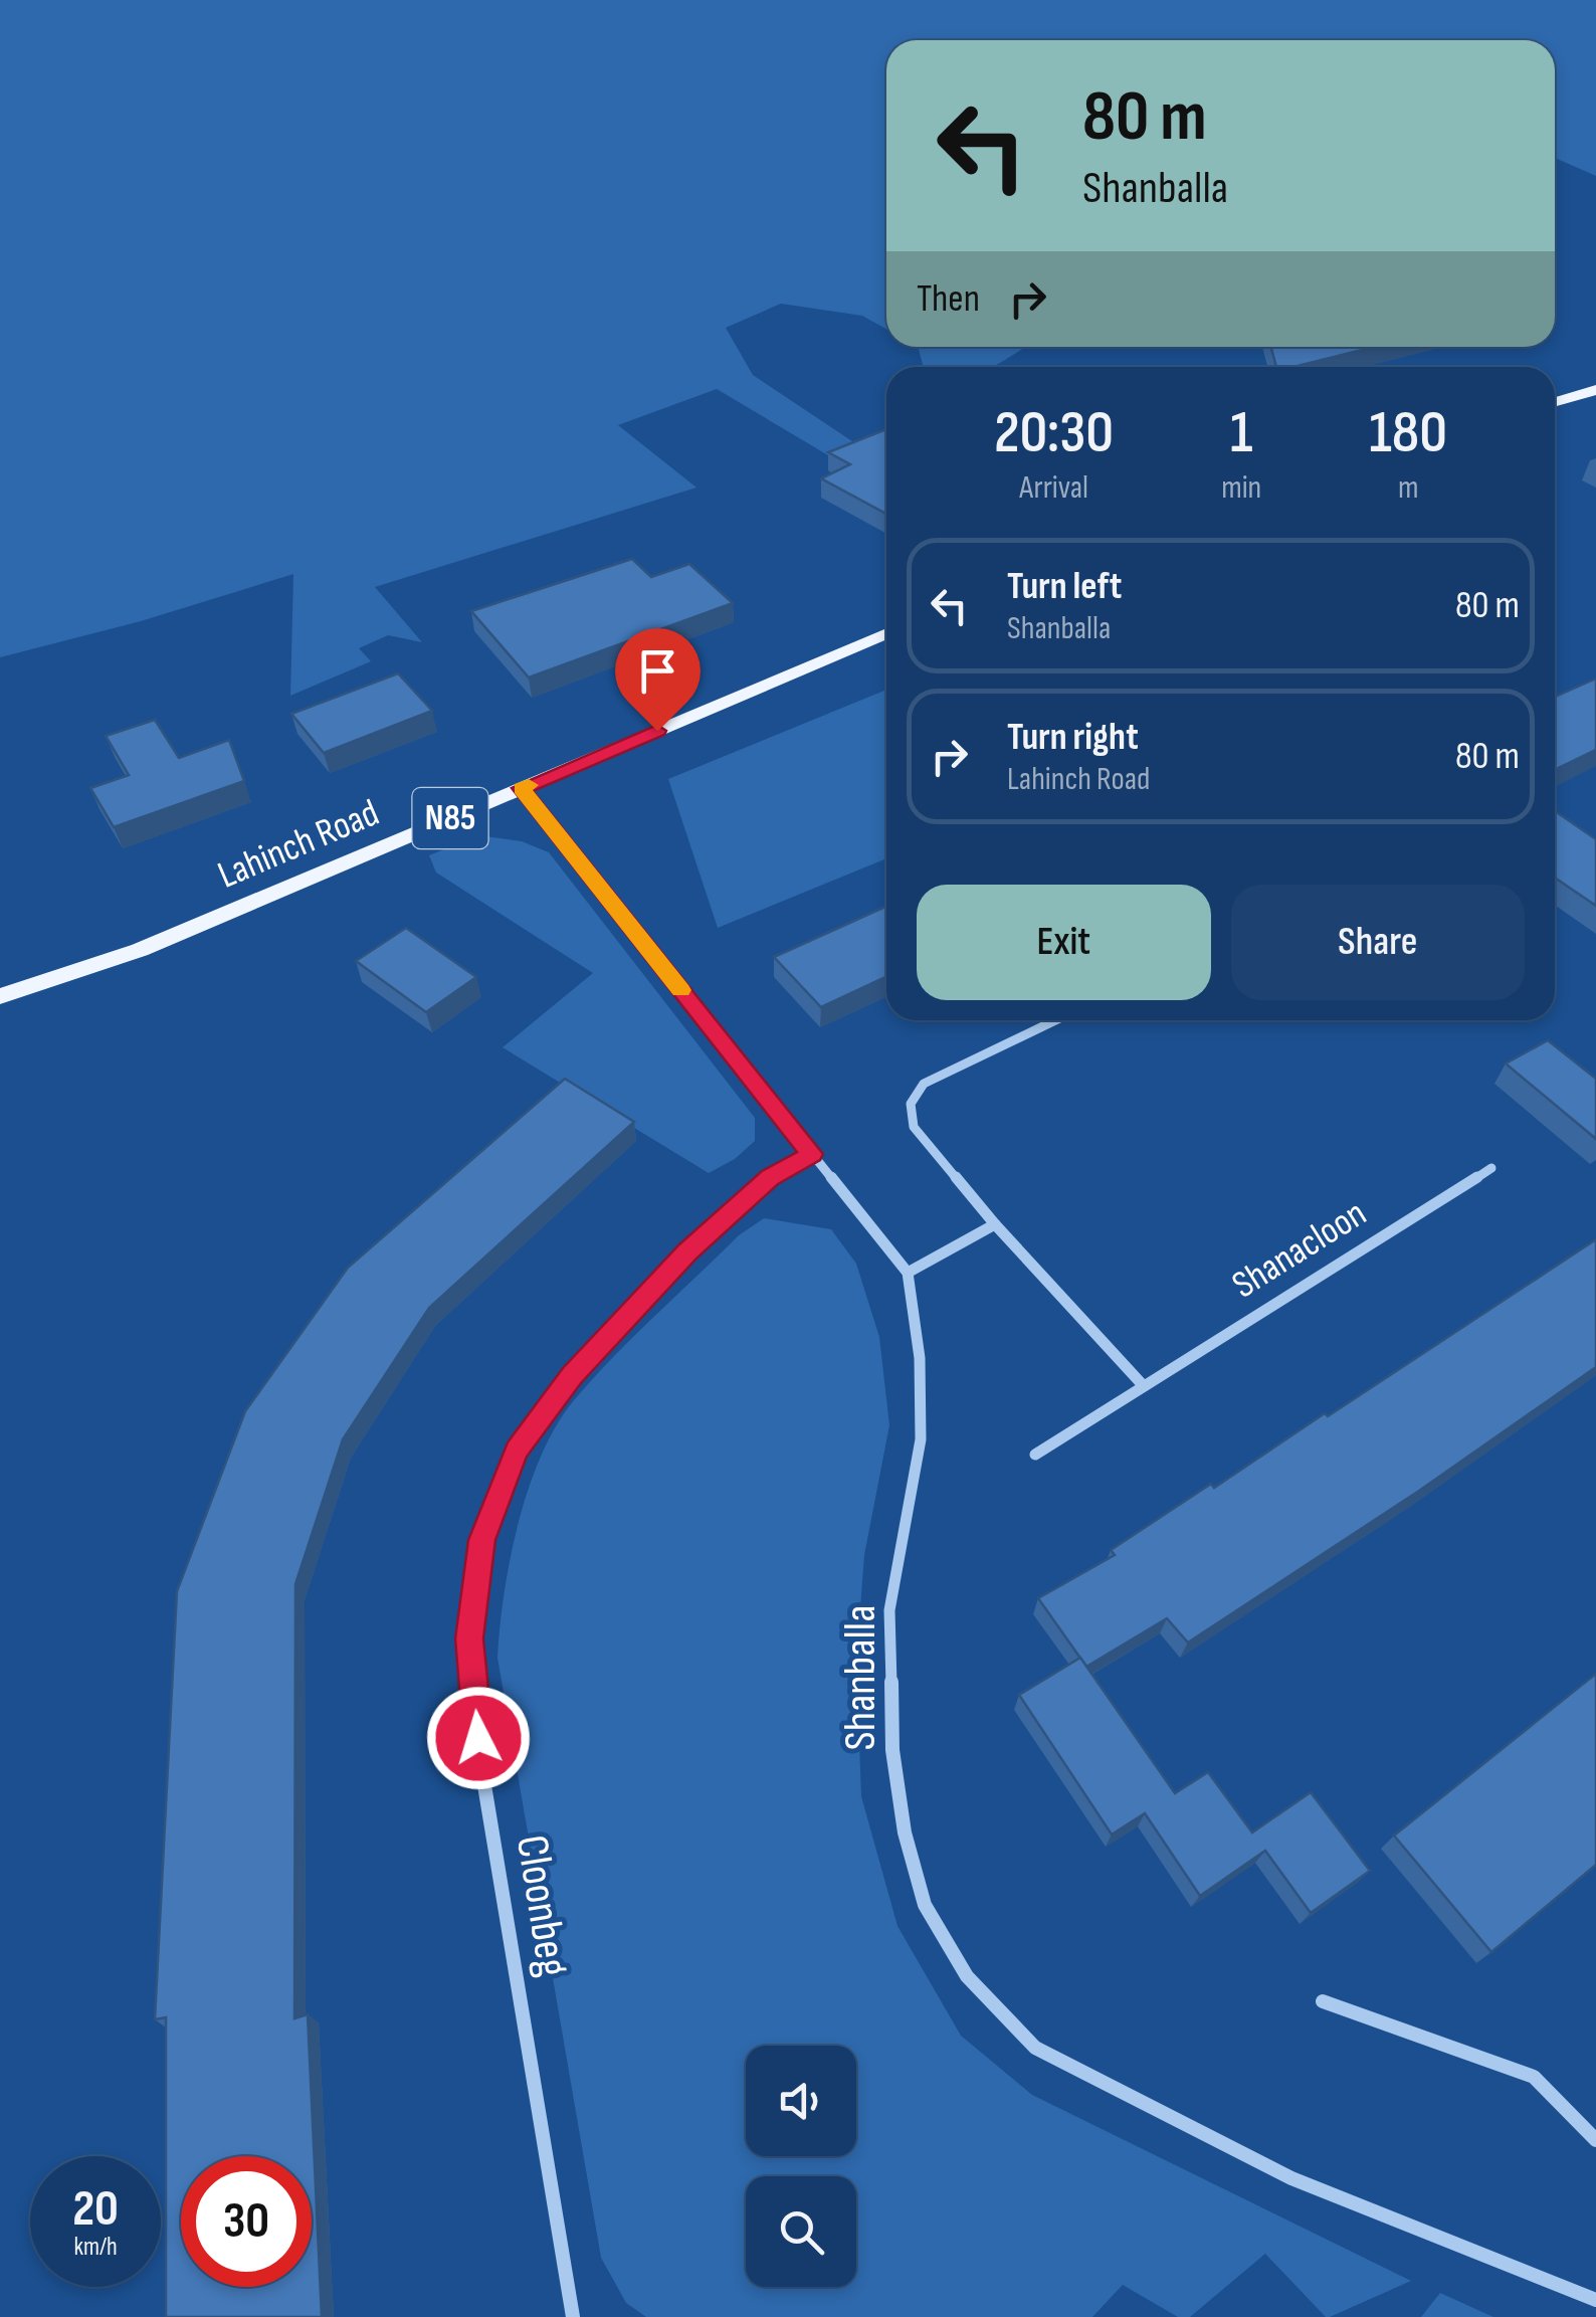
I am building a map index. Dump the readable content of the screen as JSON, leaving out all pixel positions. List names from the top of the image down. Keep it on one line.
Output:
{"streets":{"main road":["N85","Lahinch Road"],"street":["Shanacloon","Shanballa","Cloonbeg"]},"page":{"turn":["80 m","Shanballa"],"then":"Then","eta":["20:30","Arrival","1","min","180","m"],"list":[{"name":"Turn left","note":"Shanballa","value":"80 m"},{"name":"Turn right","note":"Lahinch Road","value":"80 m"}],"buttons":["Exit","Share"],"speed":"20 km/h","limit":"30"}}
